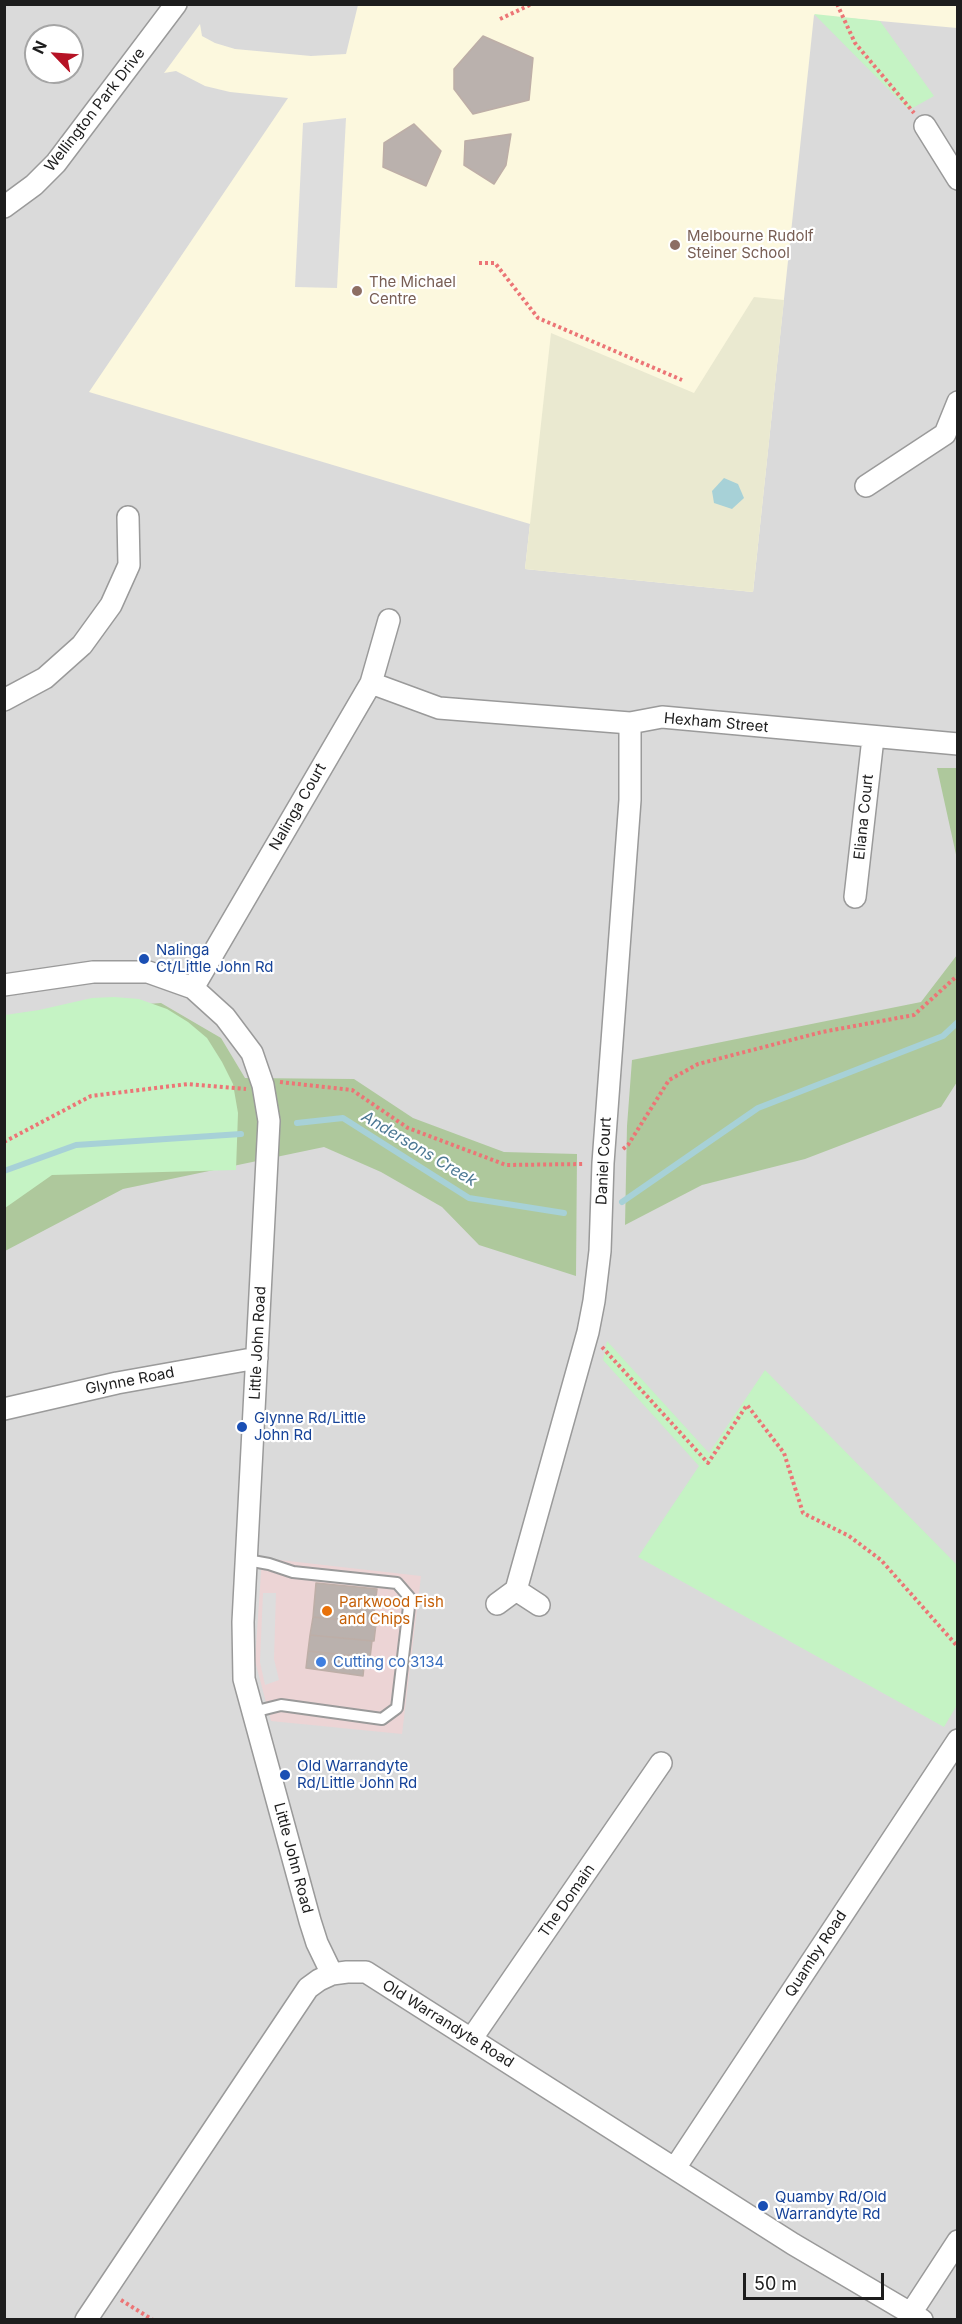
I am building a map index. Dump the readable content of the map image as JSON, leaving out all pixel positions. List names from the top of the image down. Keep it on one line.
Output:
{"streets":{"street":["Wellington Park Drive","Hexham Street","Nalinga Court","Eliana Court","Daniel Court","Little John Road","Glynne Road","The Domain","Quamby Road","Old Warrandyte Road"]},"crossings":[["Hexham Street","Nalinga Court"],["Hexham Street","Eliana Court"],["Hexham Street","Daniel Court"],["Nalinga Court","Little John Road"],["Little John Road","Glynne Road"],["Little John Road","Old Warrandyte Road"],["The Domain","Old Warrandyte Road"],["Quamby Road","Old Warrandyte Road"]],"water":["Andersons Creek"],"places":["Melbourne Rudolf Steiner School","The Michael Centre","Nalinga Ct/Little John Rd","Glynne Rd/Little John Rd","Parkwood Fish and Chips","Cutting co 3134","Old Warrandyte Rd/Little John Rd","Quamby Rd/Old Warrandyte Rd"],"scale_bar":"50 m","north":"top left"}
